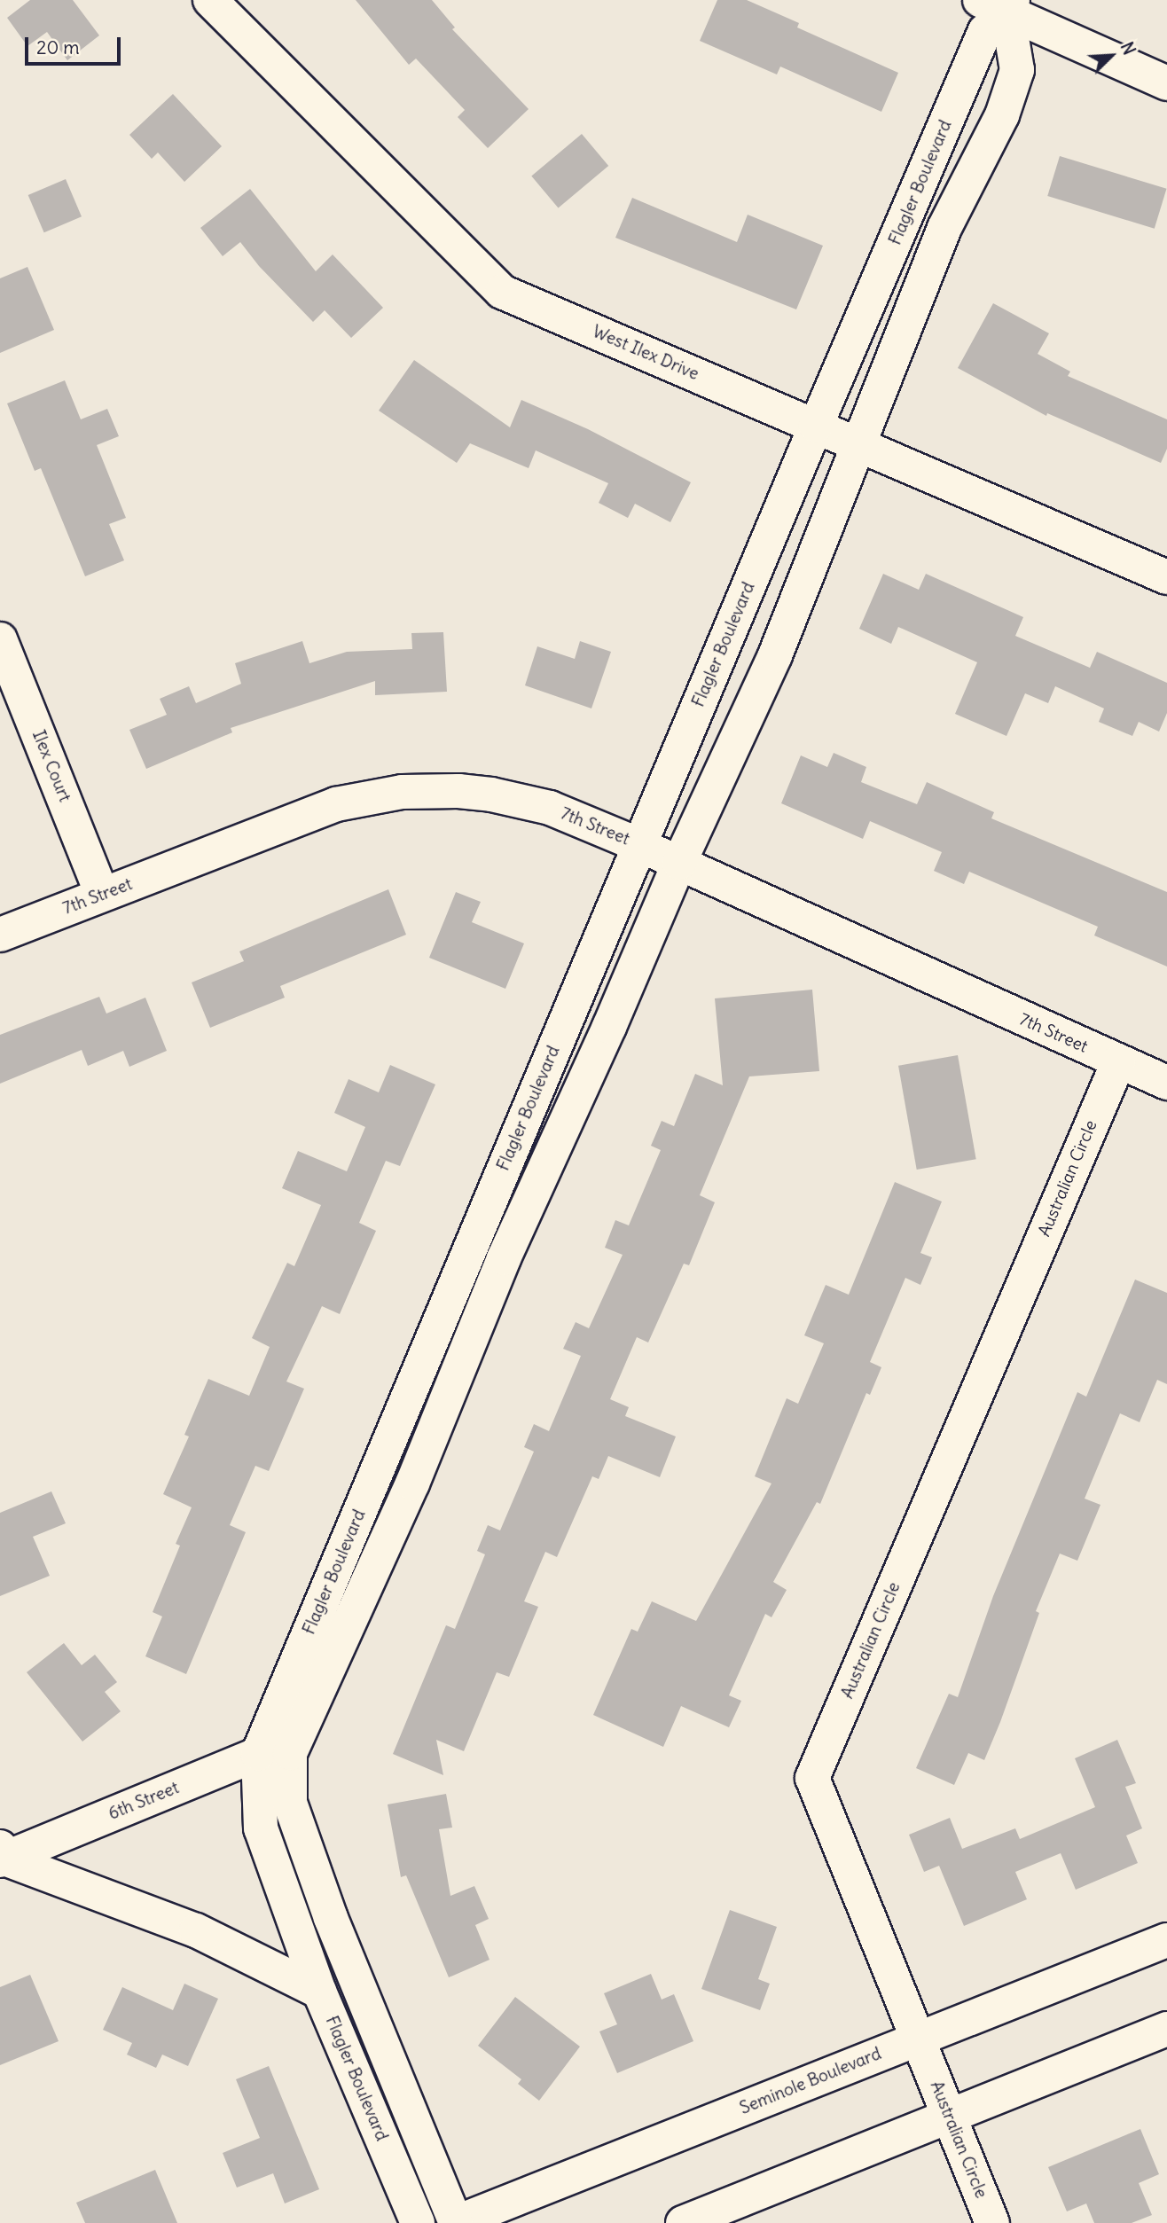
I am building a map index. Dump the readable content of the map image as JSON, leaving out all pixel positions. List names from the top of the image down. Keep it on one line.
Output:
{"streets":{"street":["Flagler Boulevard","West Ilex Drive","Ilex Court","7th Street","Australian Circle","6th Street","Seminole Boulevard"]},"crossings":[["Flagler Boulevard","West Ilex Drive"],["Flagler Boulevard","7th Street"],["Flagler Boulevard","6th Street"],["Flagler Boulevard","Seminole Boulevard"],["Ilex Court","7th Street"],["7th Street","Australian Circle"],["Australian Circle","Seminole Boulevard"]],"scale_bar":"20 m","north":"top right"}
